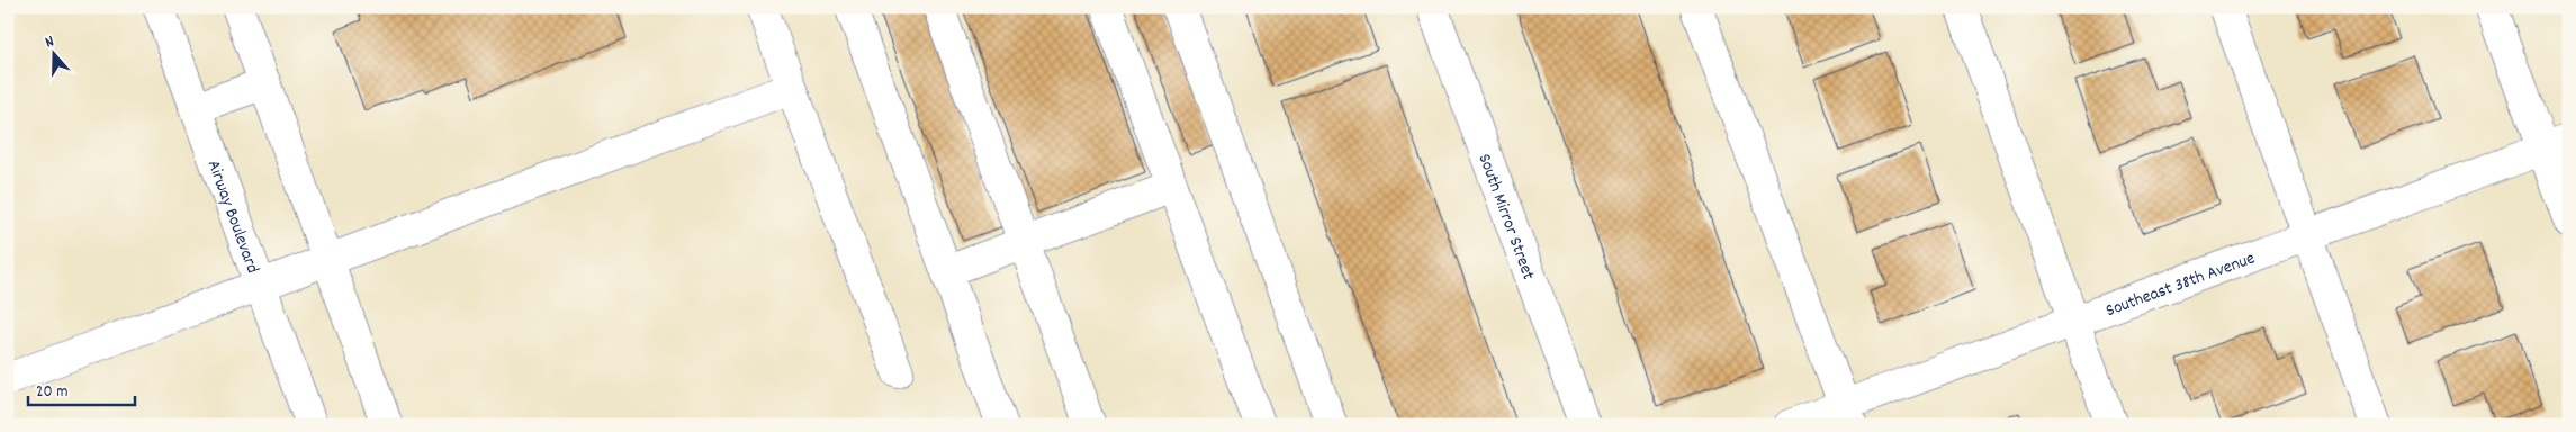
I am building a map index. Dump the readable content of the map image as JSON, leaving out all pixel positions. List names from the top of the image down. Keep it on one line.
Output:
{"streets":{"street":["Airway Boulevard","South Mirror Street","Southeast 38th Avenue"]},"scale_bar":"20 m","north":"top"}
